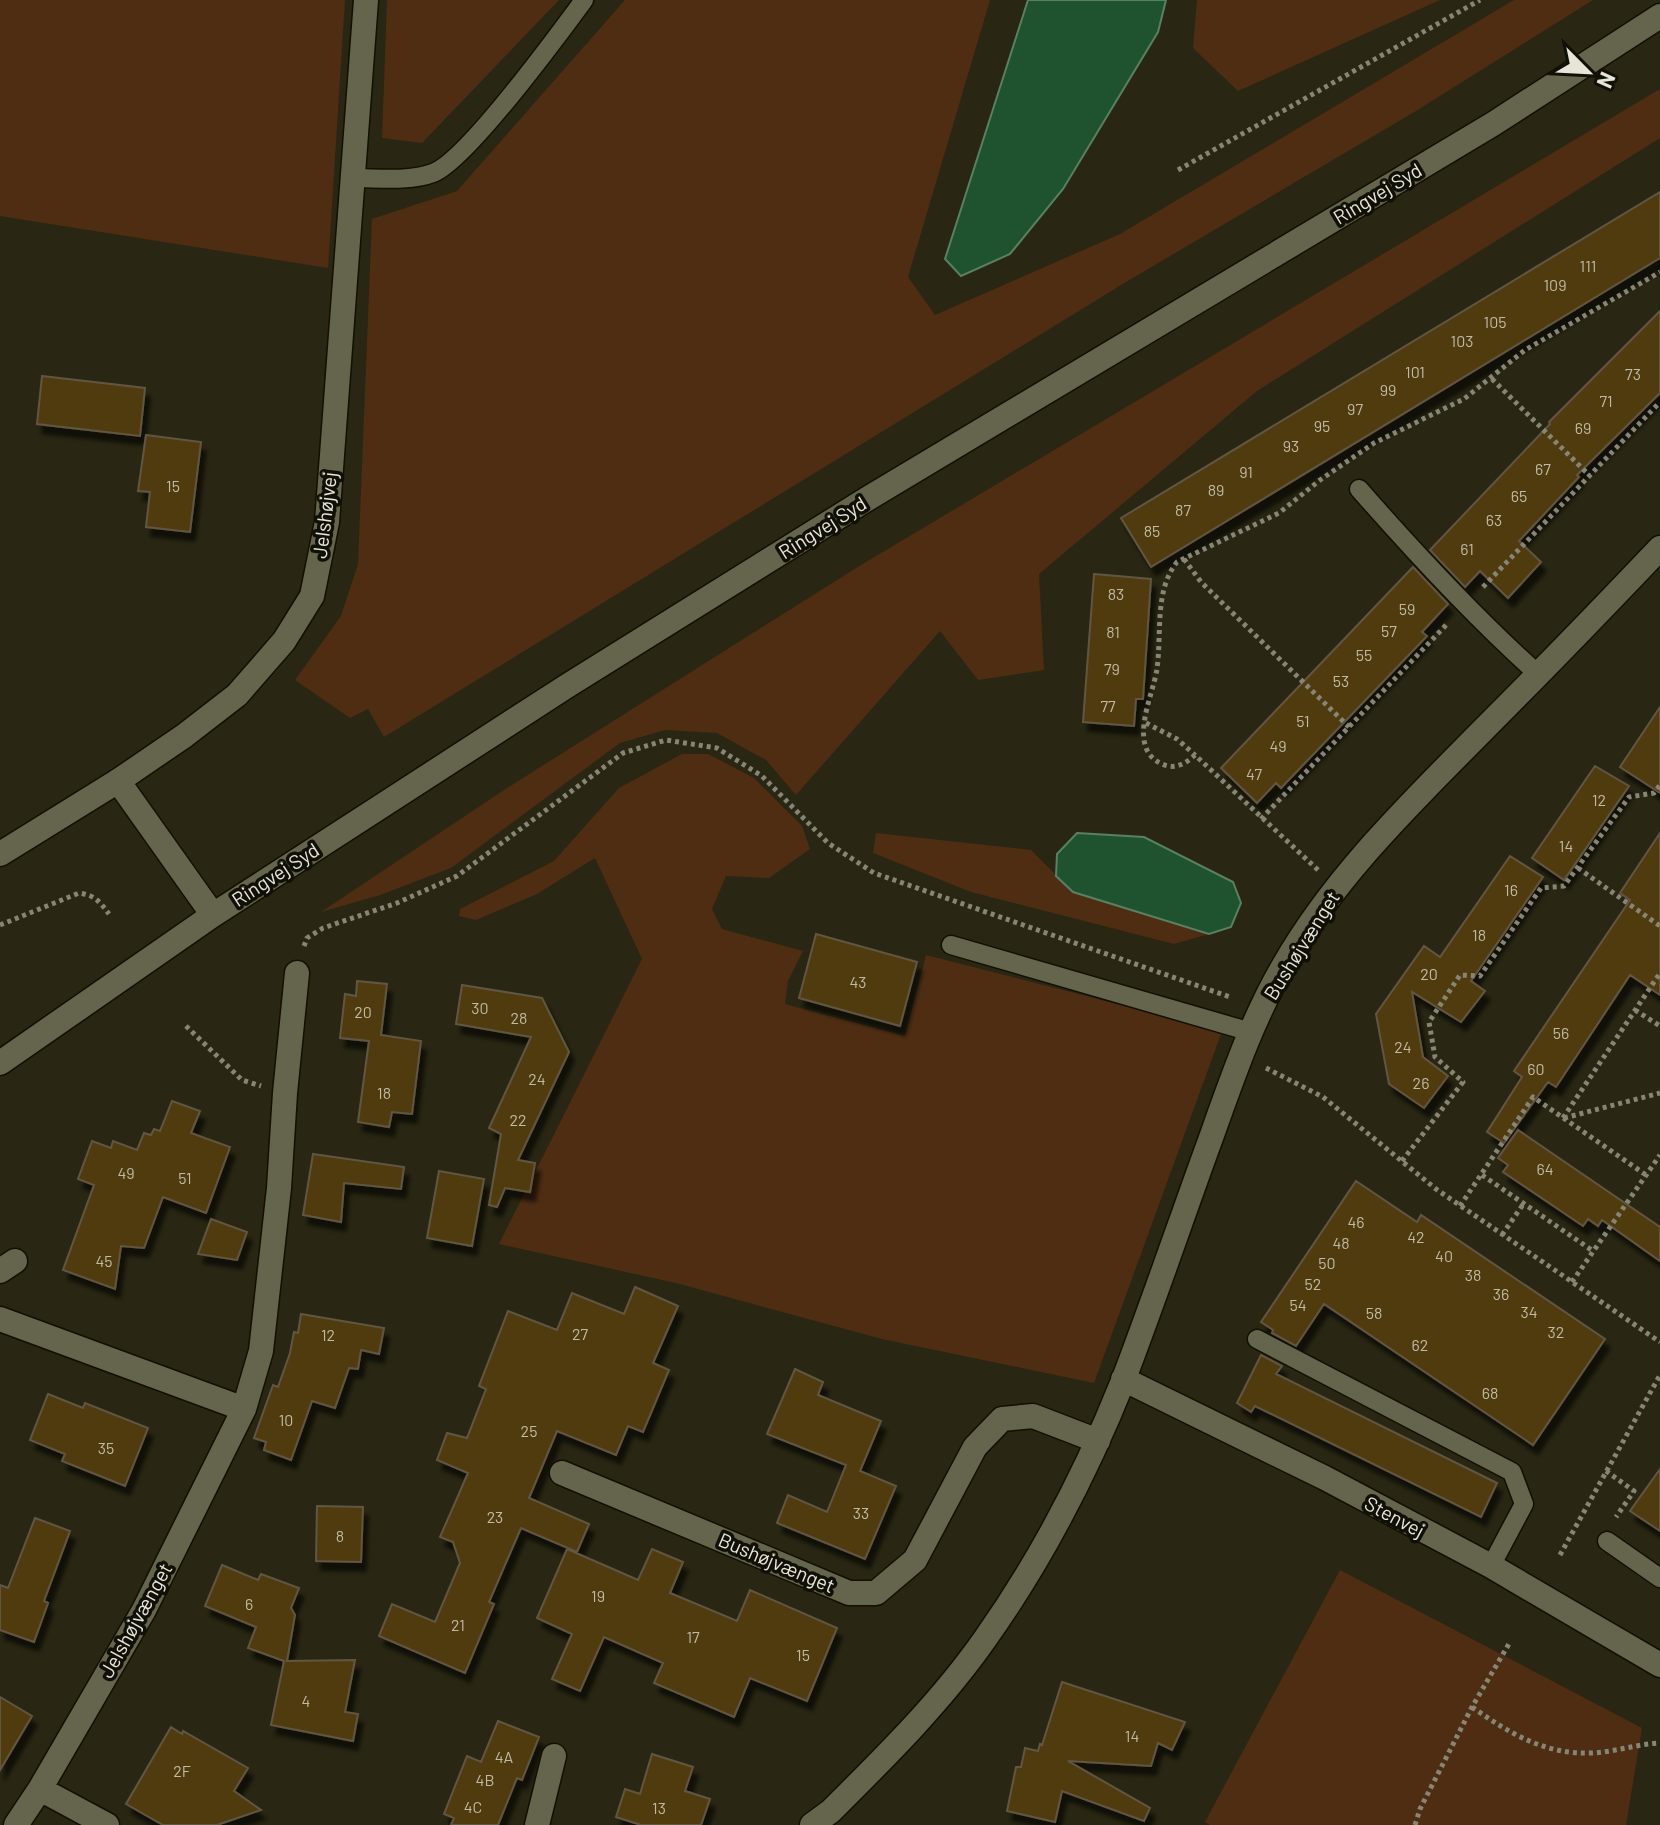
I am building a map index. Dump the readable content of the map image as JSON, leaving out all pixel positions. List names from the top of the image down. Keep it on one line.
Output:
{"streets":{"street":["Ringvej Syd","Jelshøjvej","Bushøjvænget","Stenvej","Jelshøjvænget"]},"crossings":[["Bushøjvænget","Stenvej"]],"house_numbers":["111","109","105","103","101","73","99","71","97","95","69","93","67","91","15","89","65","87","63","85","61","83","59","57","81","55","79","53","77","51","49","47","12","14","16","18","20","43","30","20","28","56","24","60","24","26","18","22","64","49","51","46","42","48","40","45","50","38","52","36","54","34","58","32","27","12","62","68","10","25","35","33","23","8","19","6","21","17","15","4","14","4A","2F","4B","4C","13"],"north":"bottom right"}
